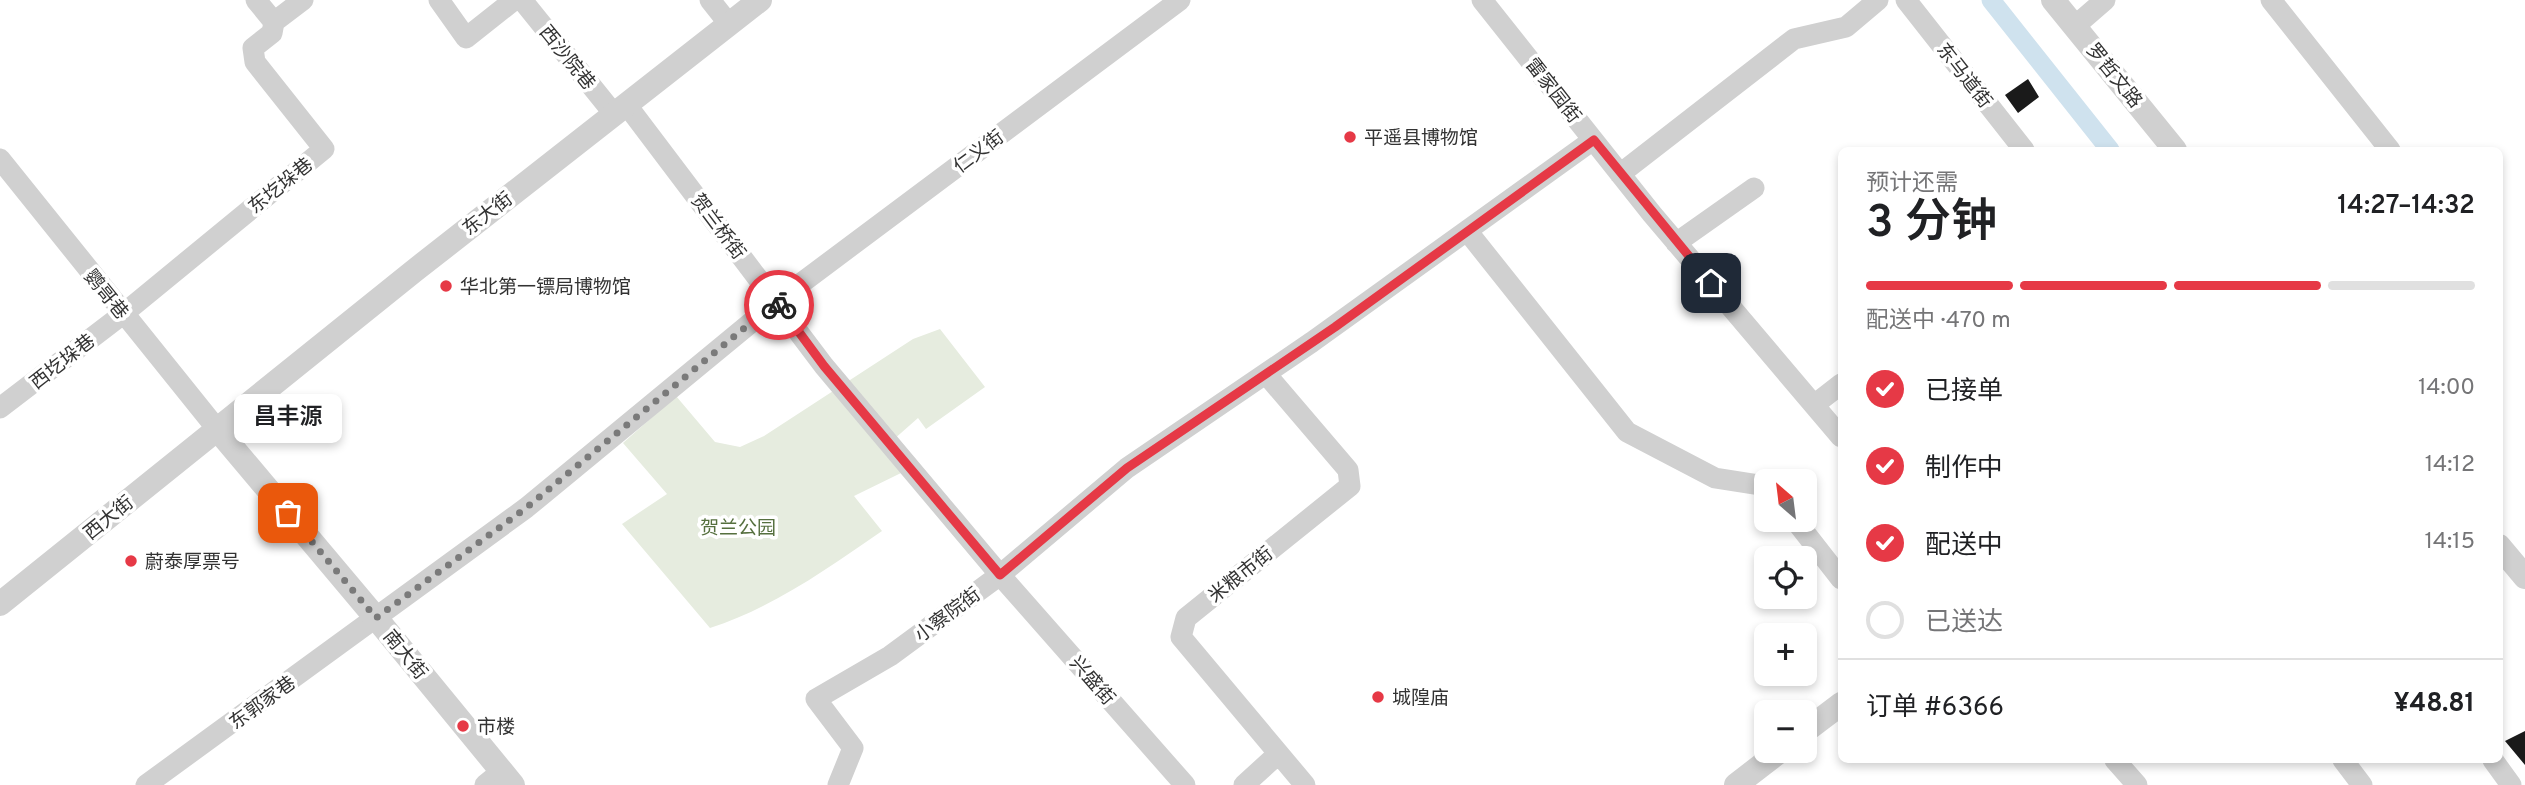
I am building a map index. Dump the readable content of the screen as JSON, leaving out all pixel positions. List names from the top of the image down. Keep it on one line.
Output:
{"streets":{"street":["西沙院巷","东马道街","罗哲文路","雷家园街","仁义街","东圪垛巷","东大街","贺兰桥街","鹦哥巷","西圪垛巷","西大街","米粮市街","小察院街","南大街","兴盛街","东郭家巷"]},"crossings":[["西沙院巷","东大街"],["西沙院巷","贺兰桥街"],["雷家园街","小察院街"],["仁义街","贺兰桥街"],["仁义街","南大街"],["仁义街","东郭家巷"],["东圪垛巷","鹦哥巷"],["东圪垛巷","西圪垛巷"],["东大街","贺兰桥街"],["东大街","鹦哥巷"],["东大街","西大街"],["东大街","南大街"],["贺兰桥街","小察院街"],["贺兰桥街","兴盛街"],["鹦哥巷","西圪垛巷"],["鹦哥巷","西大街"],["鹦哥巷","南大街"],["西大街","南大街"],["米粮市街","小察院街"],["小察院街","兴盛街"],["南大街","东郭家巷"]],"parks":["贺兰公园"],"places":["平遥县博物馆","华北第一镖局博物馆","昌丰源","蔚泰厚票号","城隍庙","市楼"],"north":"top left","page":{"heading":["3 分钟","预计还需","14:27–14:32"],"panel":["订单 #6366","¥48.81"],"bar":"配送中 · 470 m","list":[["已接单","14:00"],["制作中","14:12"],["配送中","14:15"],"已送达"],"bubble":"昌丰源","map_buttons":["+","−"]}}
